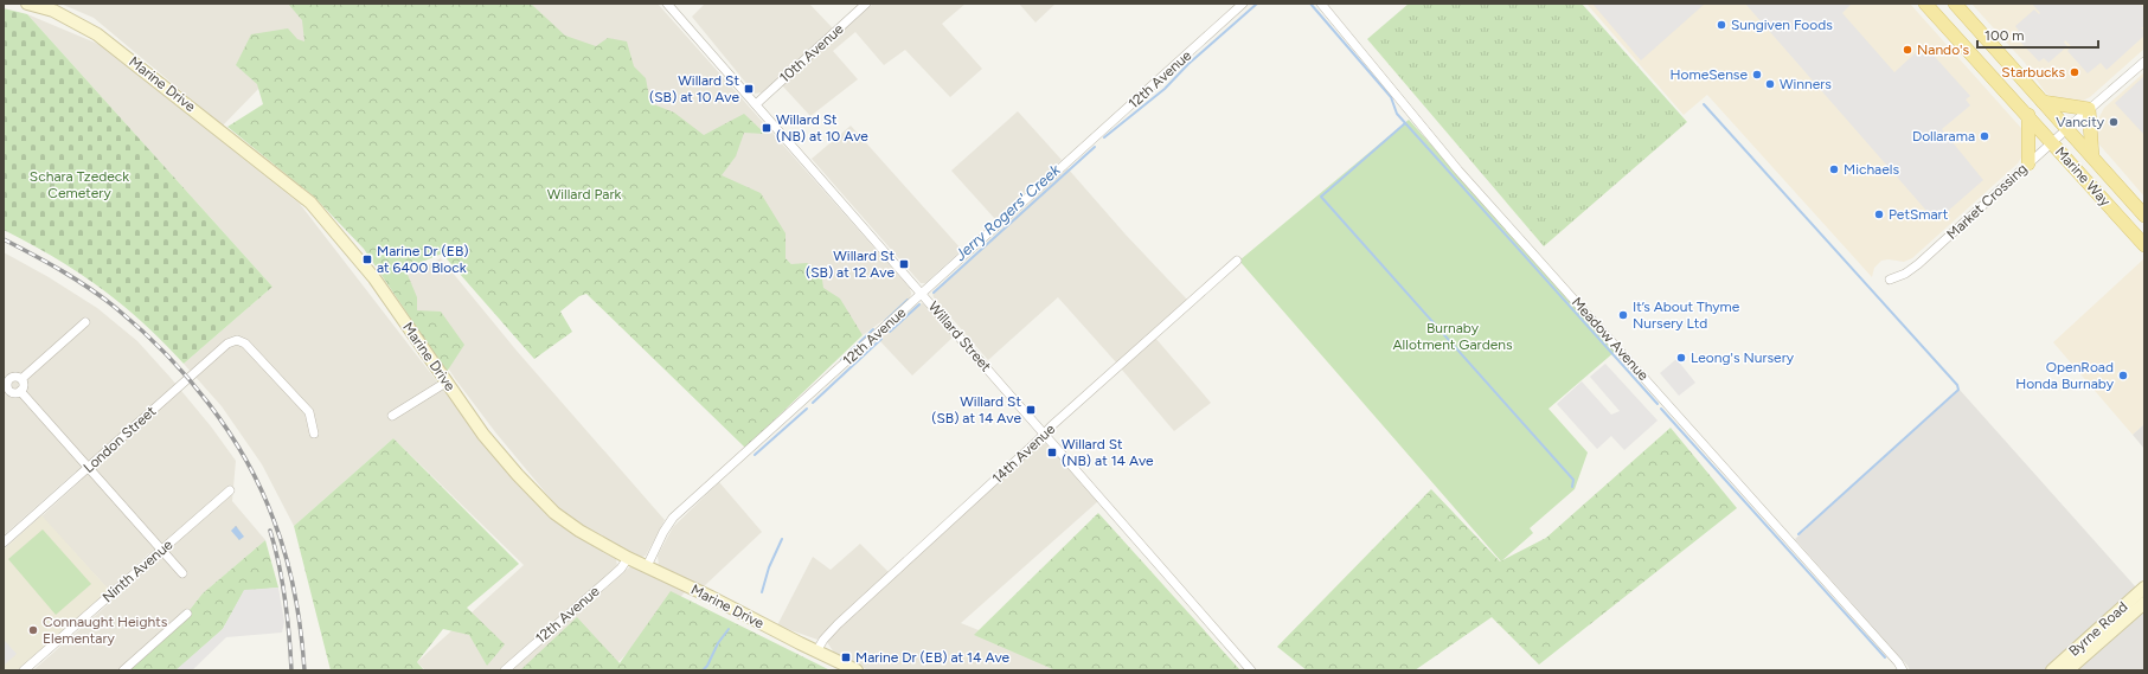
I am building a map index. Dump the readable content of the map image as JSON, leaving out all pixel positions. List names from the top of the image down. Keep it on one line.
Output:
{"streets":{"main road":["Marine Way"],"street":["10th Avenue","12th Avenue","Marine Drive","Market Crossing","Willard Street","Meadow Avenue","London Street","14th Avenue","Ninth Avenue","Byrne Road"]},"crossings":[["10th Avenue","Willard Street"],["12th Avenue","Marine Drive"],["12th Avenue","Willard Street"],["Marine Drive","14th Avenue"],["Marine Way","Market Crossing"],["Willard Street","14th Avenue"]],"water":["Jerry Rogers' Creek"],"parks":["Schara Tzedeck Cemetery","Willard Park","Burnaby Allotment Gardens"],"places":{"other":["Sungiven Foods","Nando's","Starbucks","HomeSense","Winners","Vancity","Dollarama","Michaels","PetSmart","It’s About Thyme Nursery Ltd","Leong's Nursery","OpenRoad Honda Burnaby","Connaught Heights Elementary"],"transit":["Willard St (SB) at 10 Ave","Willard St (NB) at 10 Ave","Marine Dr (EB) at 6400 Block","Willard St (SB) at 12 Ave","Willard St (SB) at 14 Ave","Willard St (NB) at 14 Ave","Marine Dr (EB) at 14 Ave"]},"scale_bar":"100 m"}
